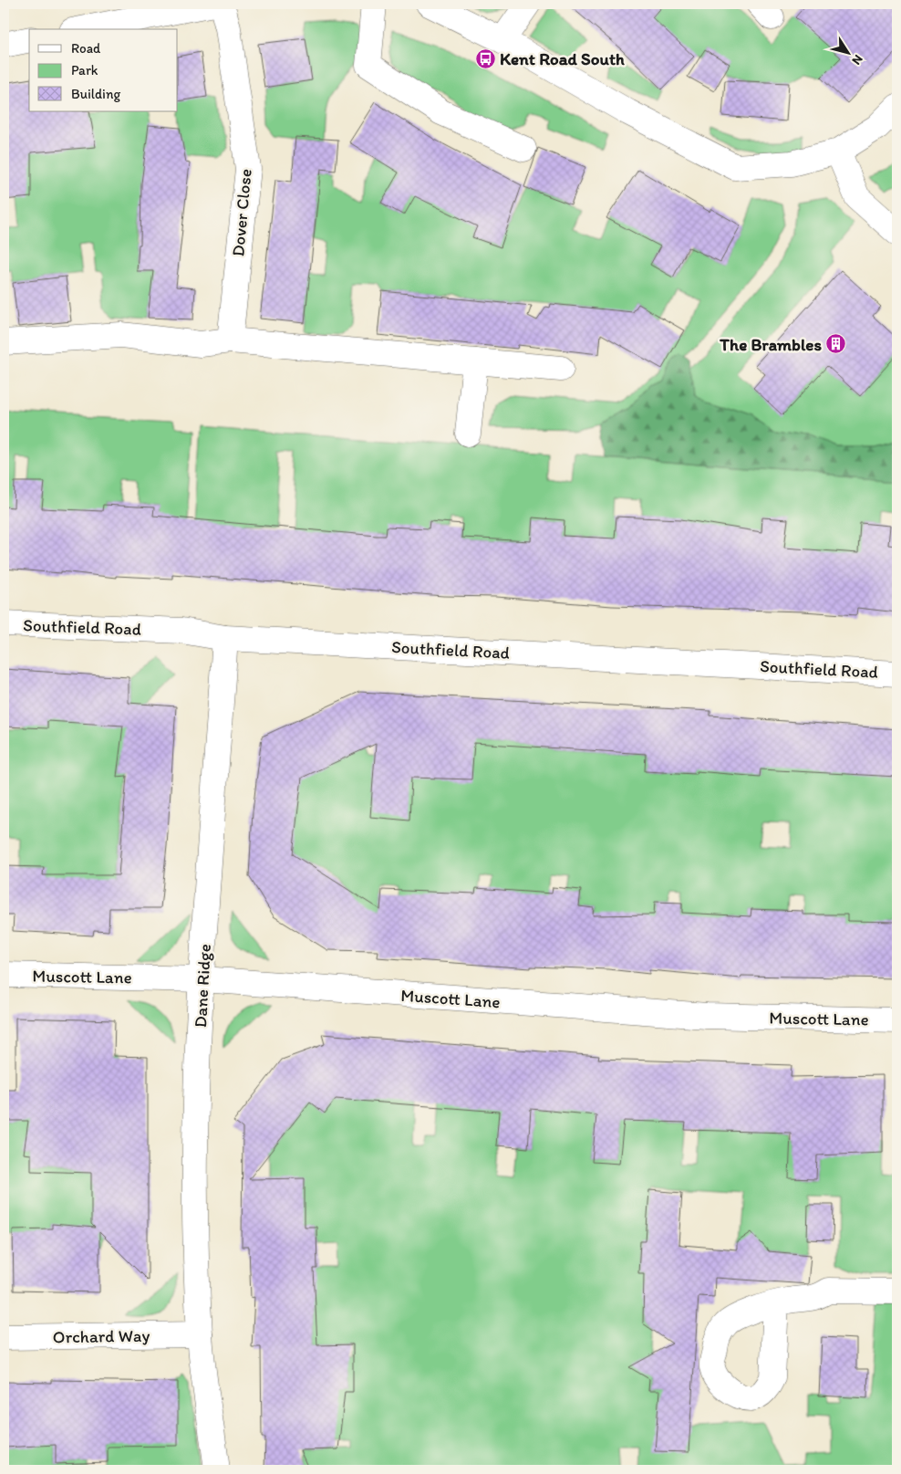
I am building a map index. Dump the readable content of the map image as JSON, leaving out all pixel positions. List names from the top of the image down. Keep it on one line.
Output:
{"streets":{"street":["Dover Close","Southfield Road","Muscott Lane","Dane Ridge","Orchard Way"]},"crossings":[["Southfield Road","Dane Ridge"],["Muscott Lane","Dane Ridge"],["Dane Ridge","Orchard Way"]],"places":{"bus stop":["Kent Road South"],"building":["The Brambles"]},"legend":["Road","Park","Building"],"north":"bottom right"}
